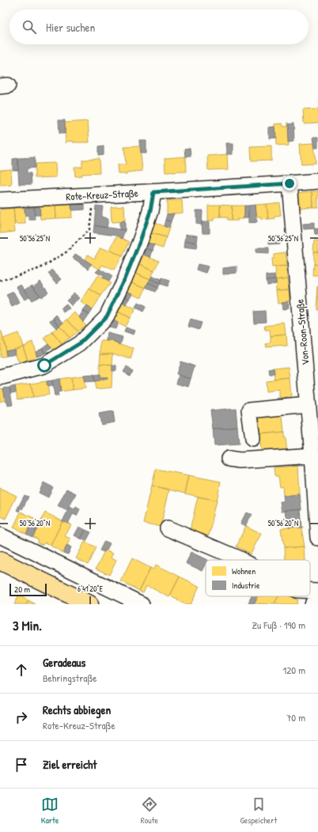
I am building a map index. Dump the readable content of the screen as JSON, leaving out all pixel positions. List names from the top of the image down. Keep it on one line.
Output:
{"streets":{"street":["Rote-Kreuz-Straße","Von-Roon-Straße"]},"crossings":[["Rote-Kreuz-Straße","Von-Roon-Straße"]],"legend":["Wohnen","Industrie"],"scale_bar":"20 m","page":{"search":"Hier suchen","scale":"20 m","heading":["3 Min.","Zu Fuß · 190 m"],"list":[["Geradeaus","Behringstraße","120 m"],["Rechts abbiegen","Rote-Kreuz-Straße","70 m"],"Ziel erreicht"],"nav":["Karte","Route","Gespeichert"]},"coordinates":["50°56'25\"N","50°56'20\"N","6°41'20\"E"]}
